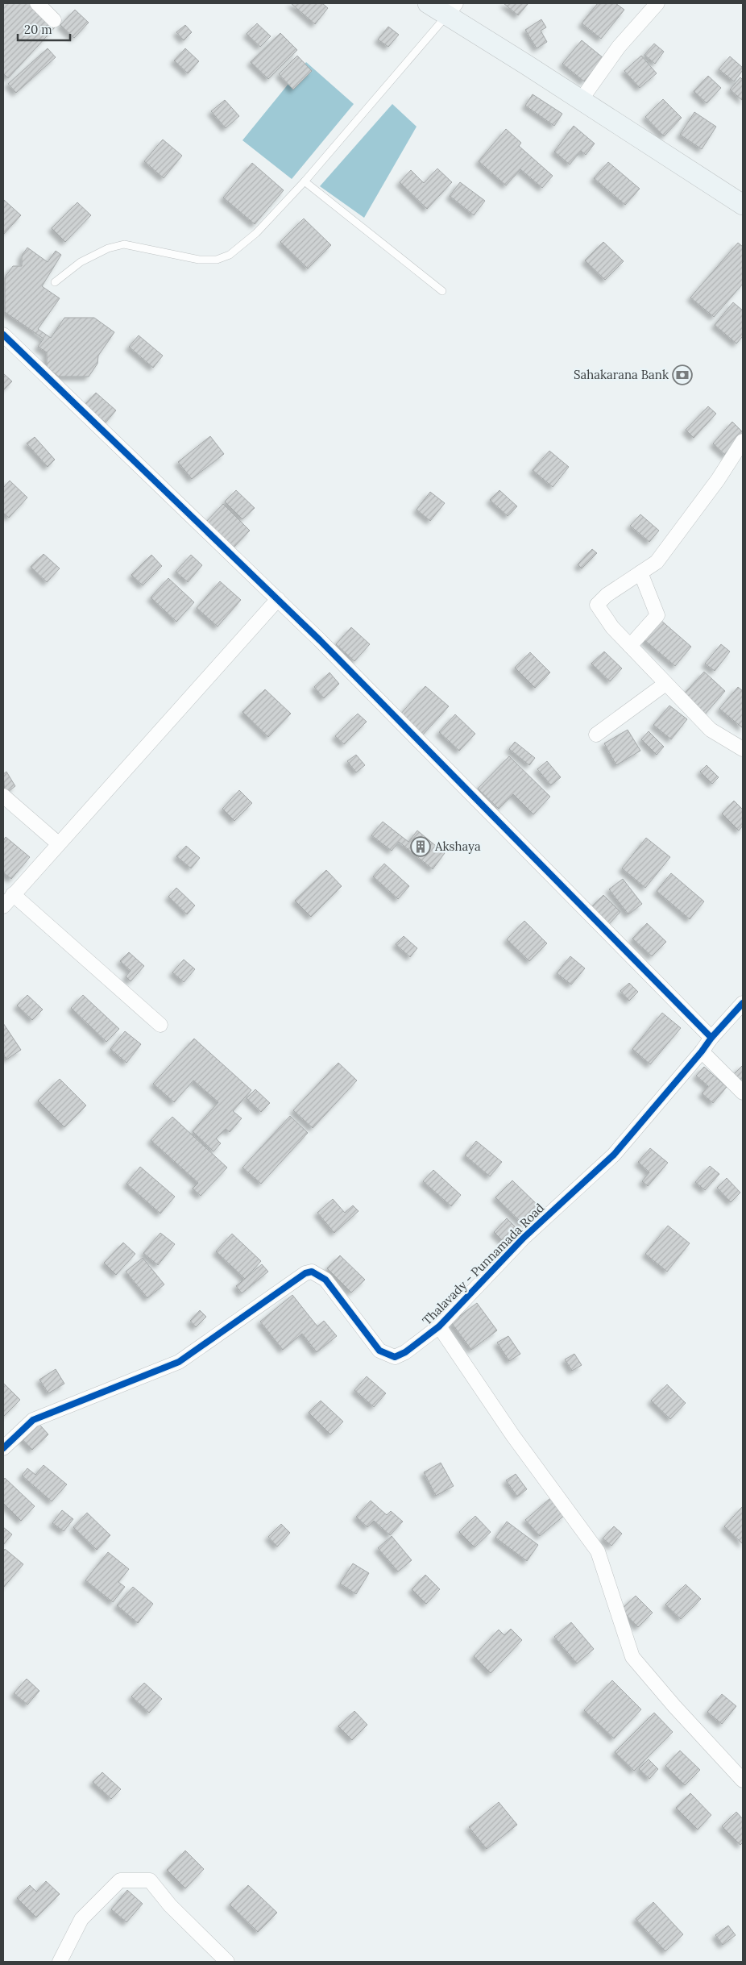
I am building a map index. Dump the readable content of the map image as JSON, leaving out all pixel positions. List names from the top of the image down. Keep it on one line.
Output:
{"streets":{"street":["Thalavady - Punnamada Road"]},"places":{"bank":["Sahakarana Bank"],"building":["Akshaya"]},"scale_bar":"20 m"}
